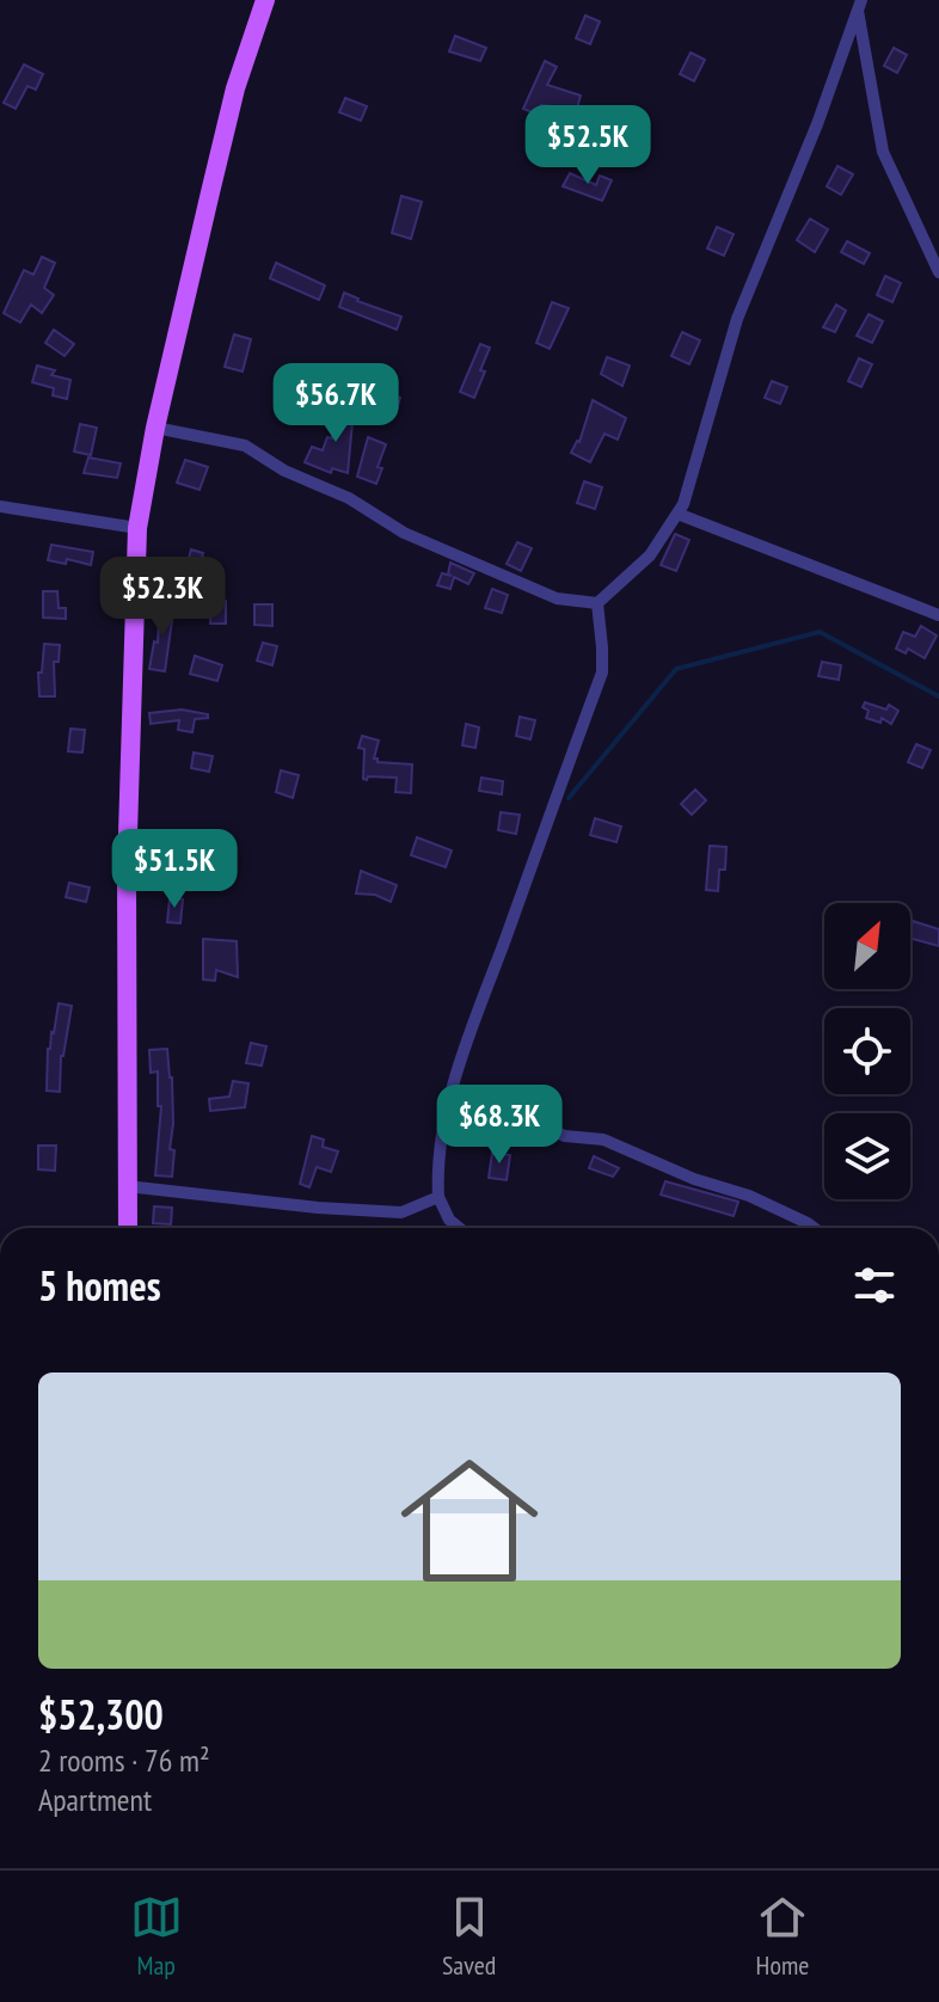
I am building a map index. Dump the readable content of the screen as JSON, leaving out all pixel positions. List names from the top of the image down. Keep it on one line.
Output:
{"north":"top right","page":{"price":["$52.5K","$56.7K","$52.3K","$51.5K","$68.3K"],"heading":"5 homes","list":[{"name":"$52,300","note":"2 rooms · 76 m² · Apartment"}],"tabs":["Map","Saved","Home"]}}
